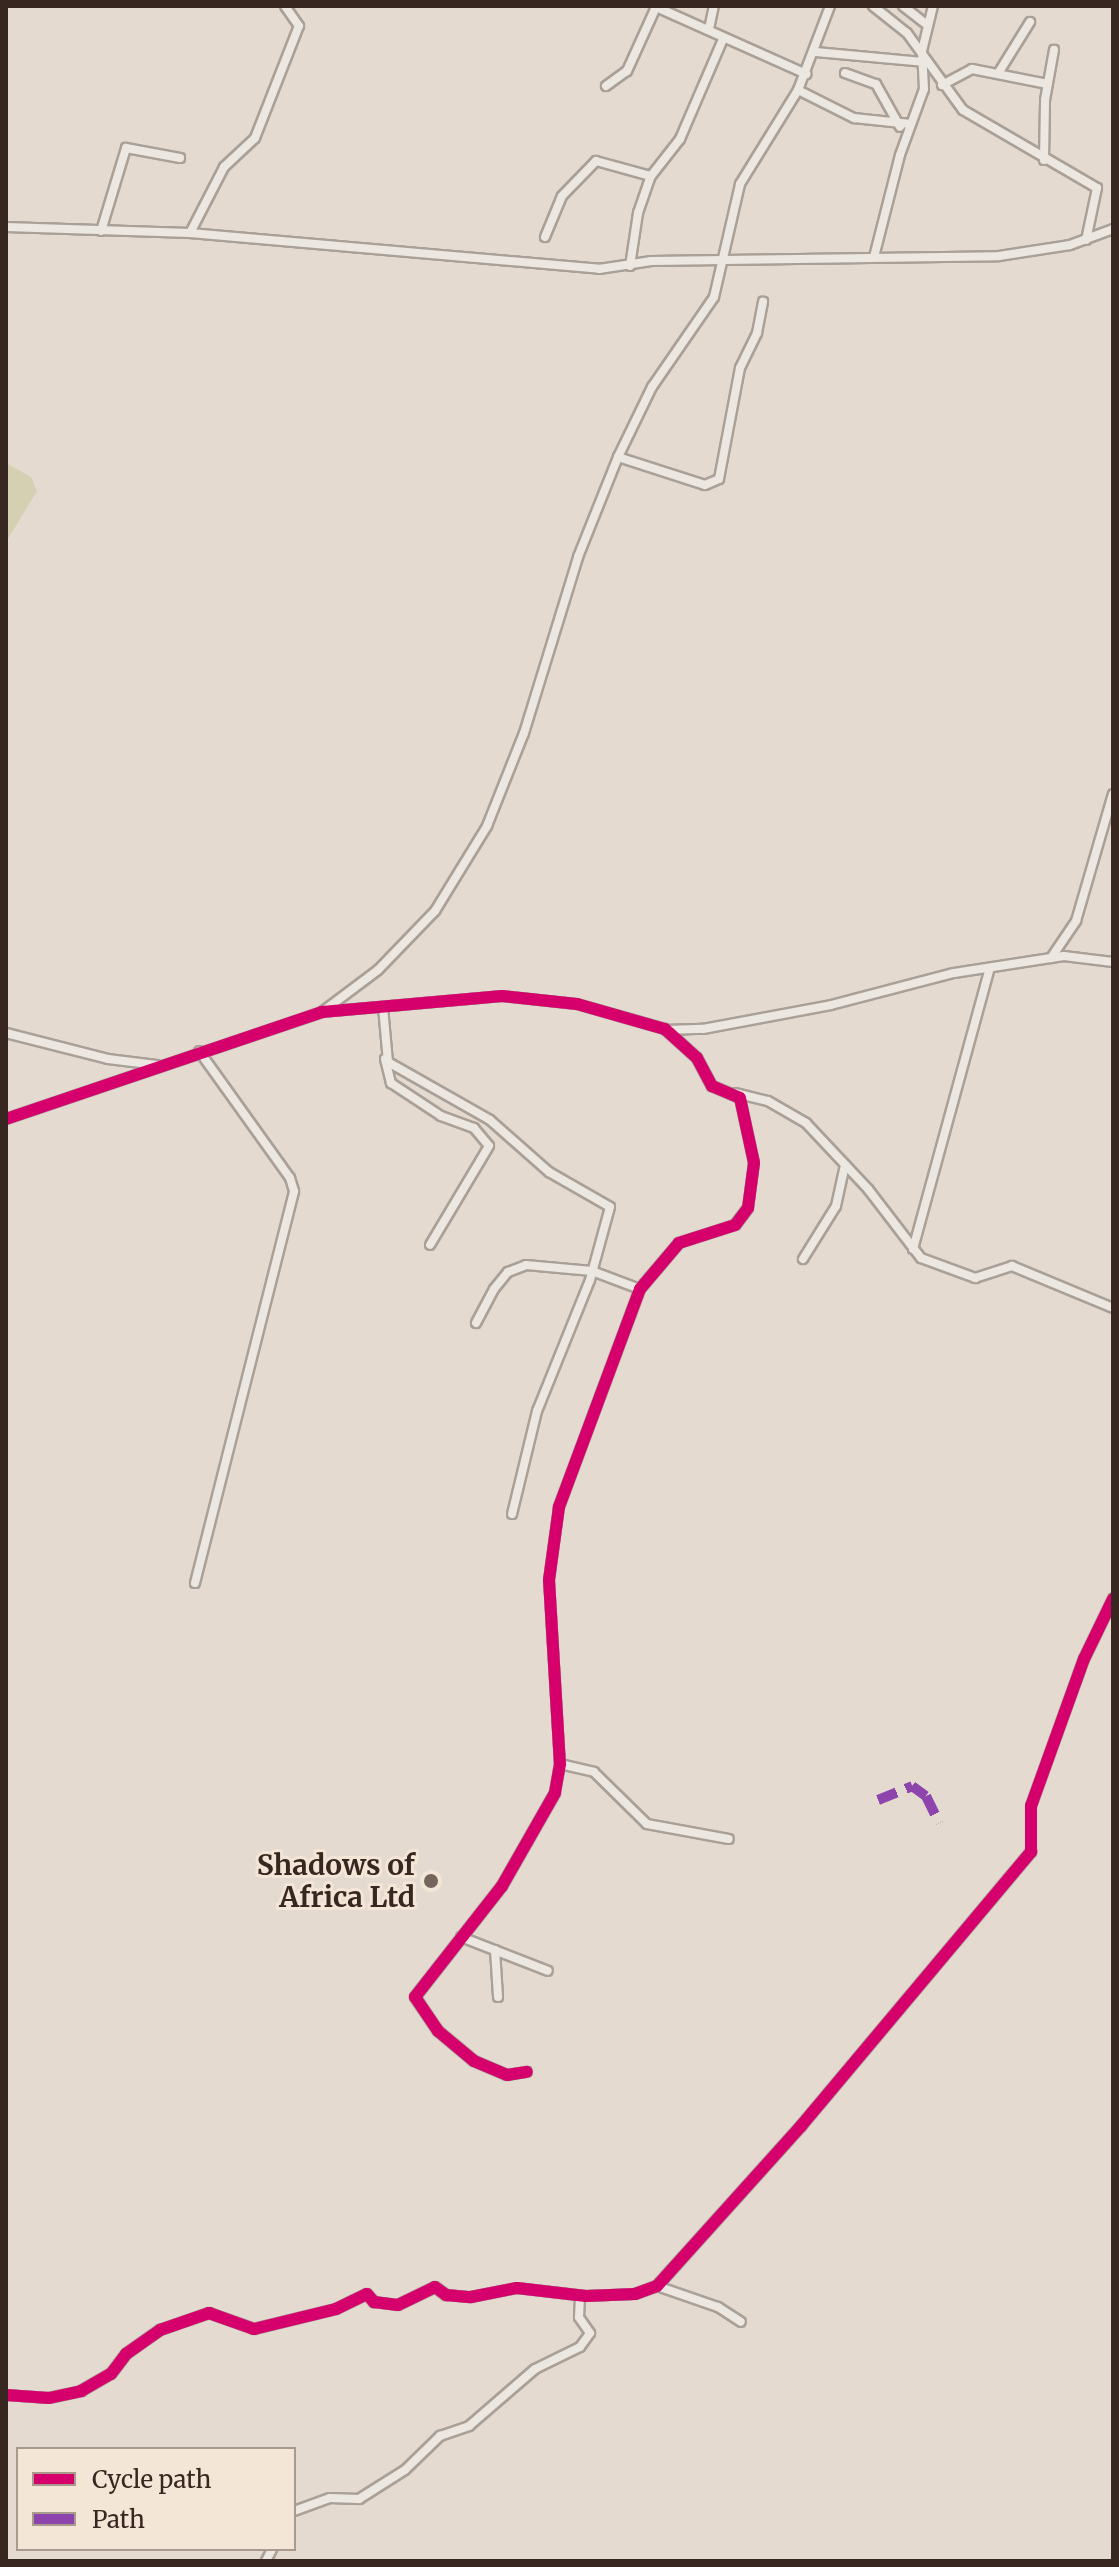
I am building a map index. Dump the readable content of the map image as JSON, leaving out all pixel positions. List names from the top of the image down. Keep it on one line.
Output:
{"places":["Shadows of Africa Ltd"],"legend":["Cycle path","Path"]}
